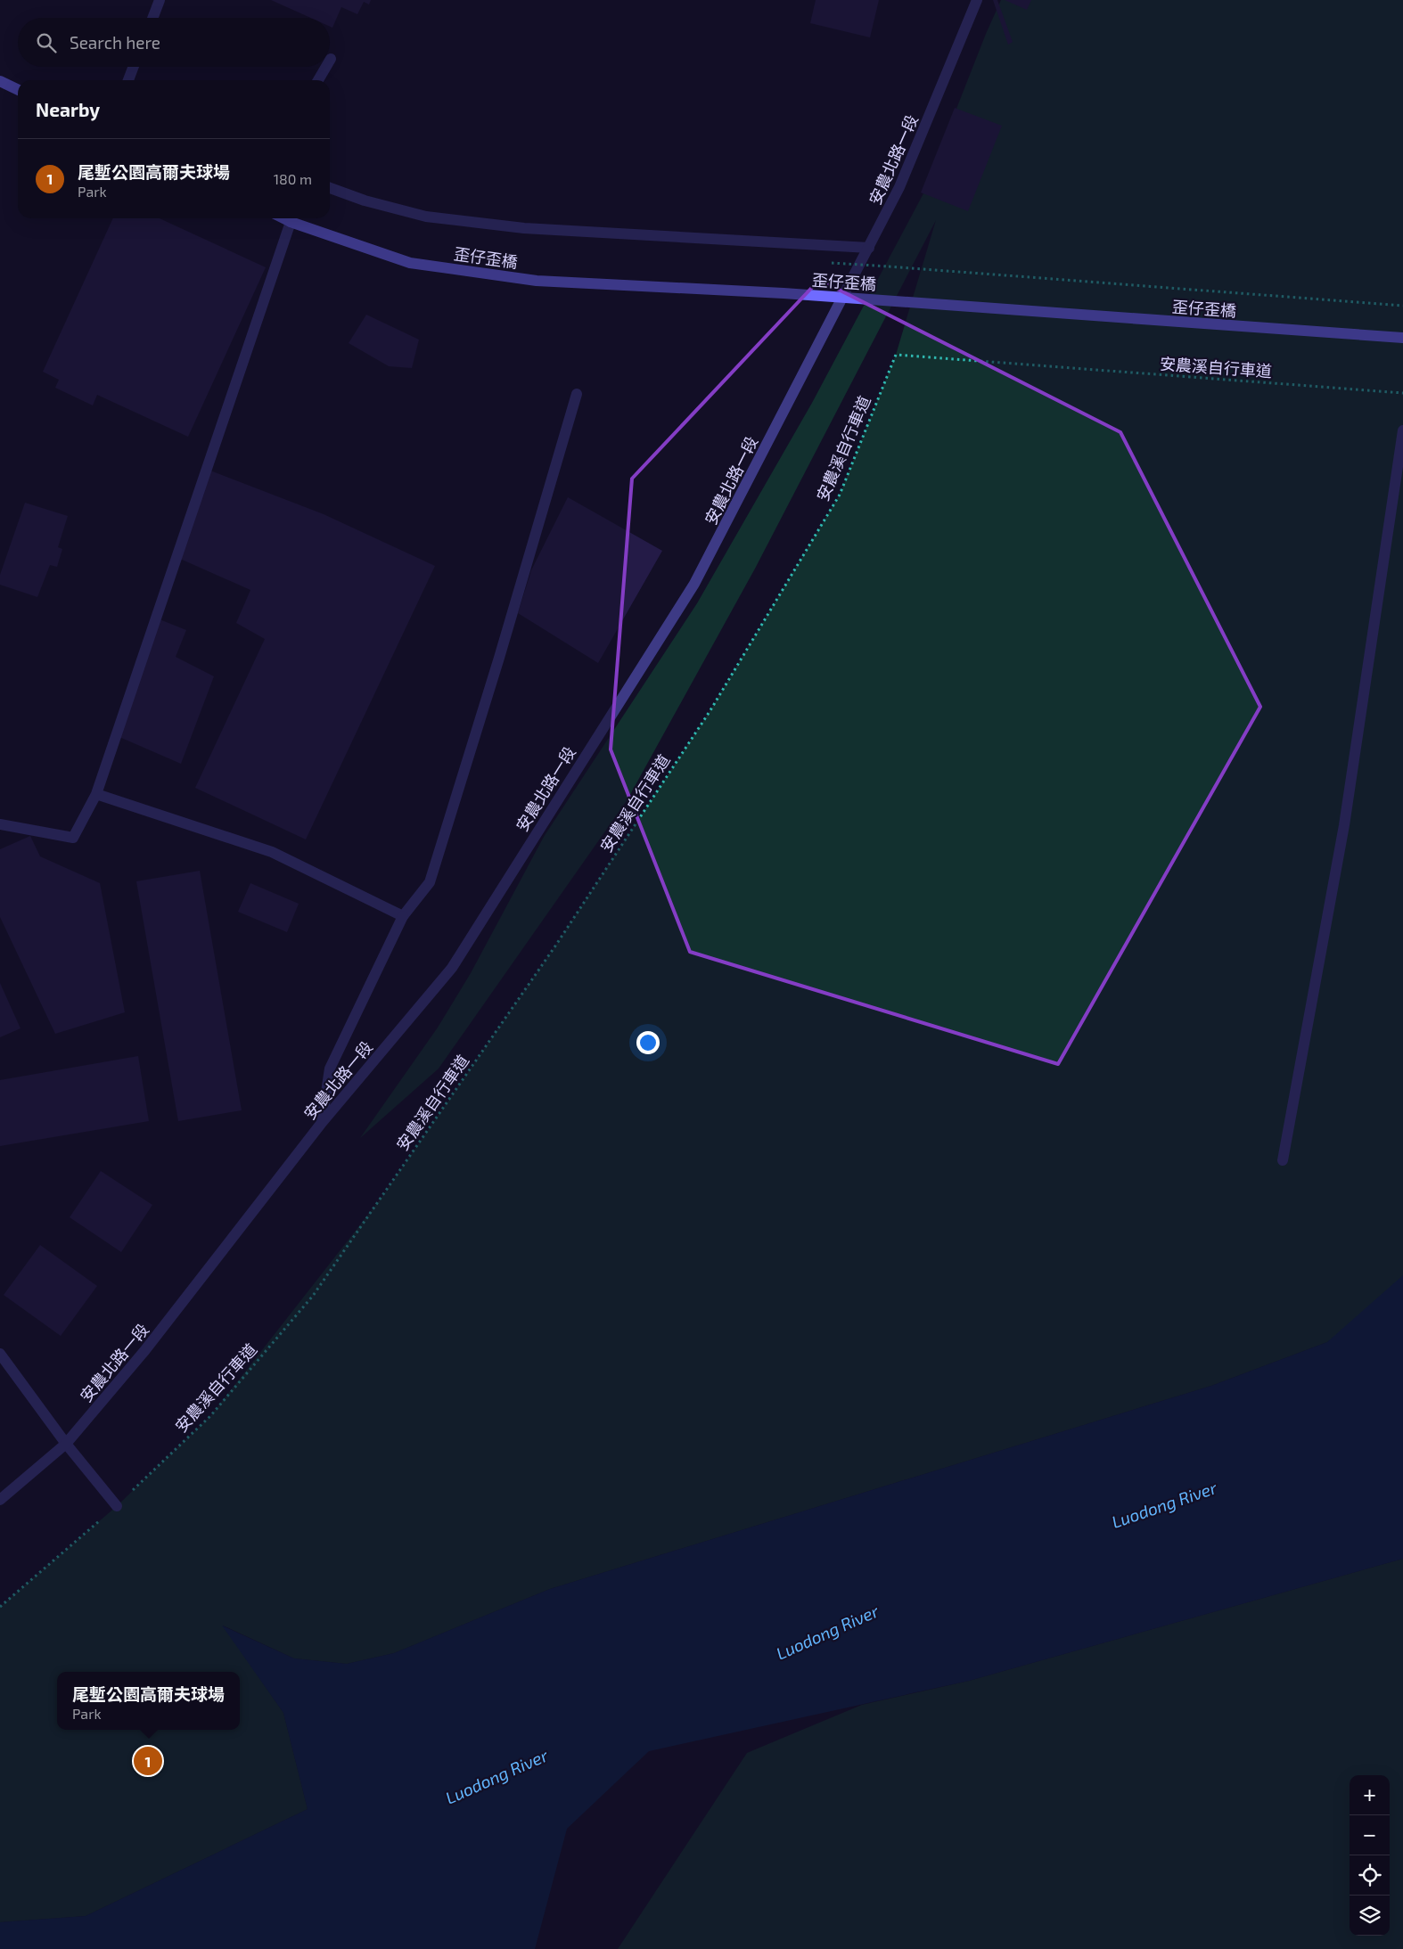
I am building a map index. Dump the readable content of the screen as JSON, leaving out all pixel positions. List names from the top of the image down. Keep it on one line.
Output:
{"streets":{"main road":["歪仔歪橋"],"street":["安農北路一段"],"path":["安農溪自行車道"]},"water":["Luodong River"],"page":{"search":"Search here","heading":"Nearby","list":[{"mark":"1","name":"尾塹公園高爾夫球場","note":"Park","value":"180 m"}],"popup":["尾塹公園高爾夫球場","Park"],"pins":"1","map_buttons":["+","−"]}}
